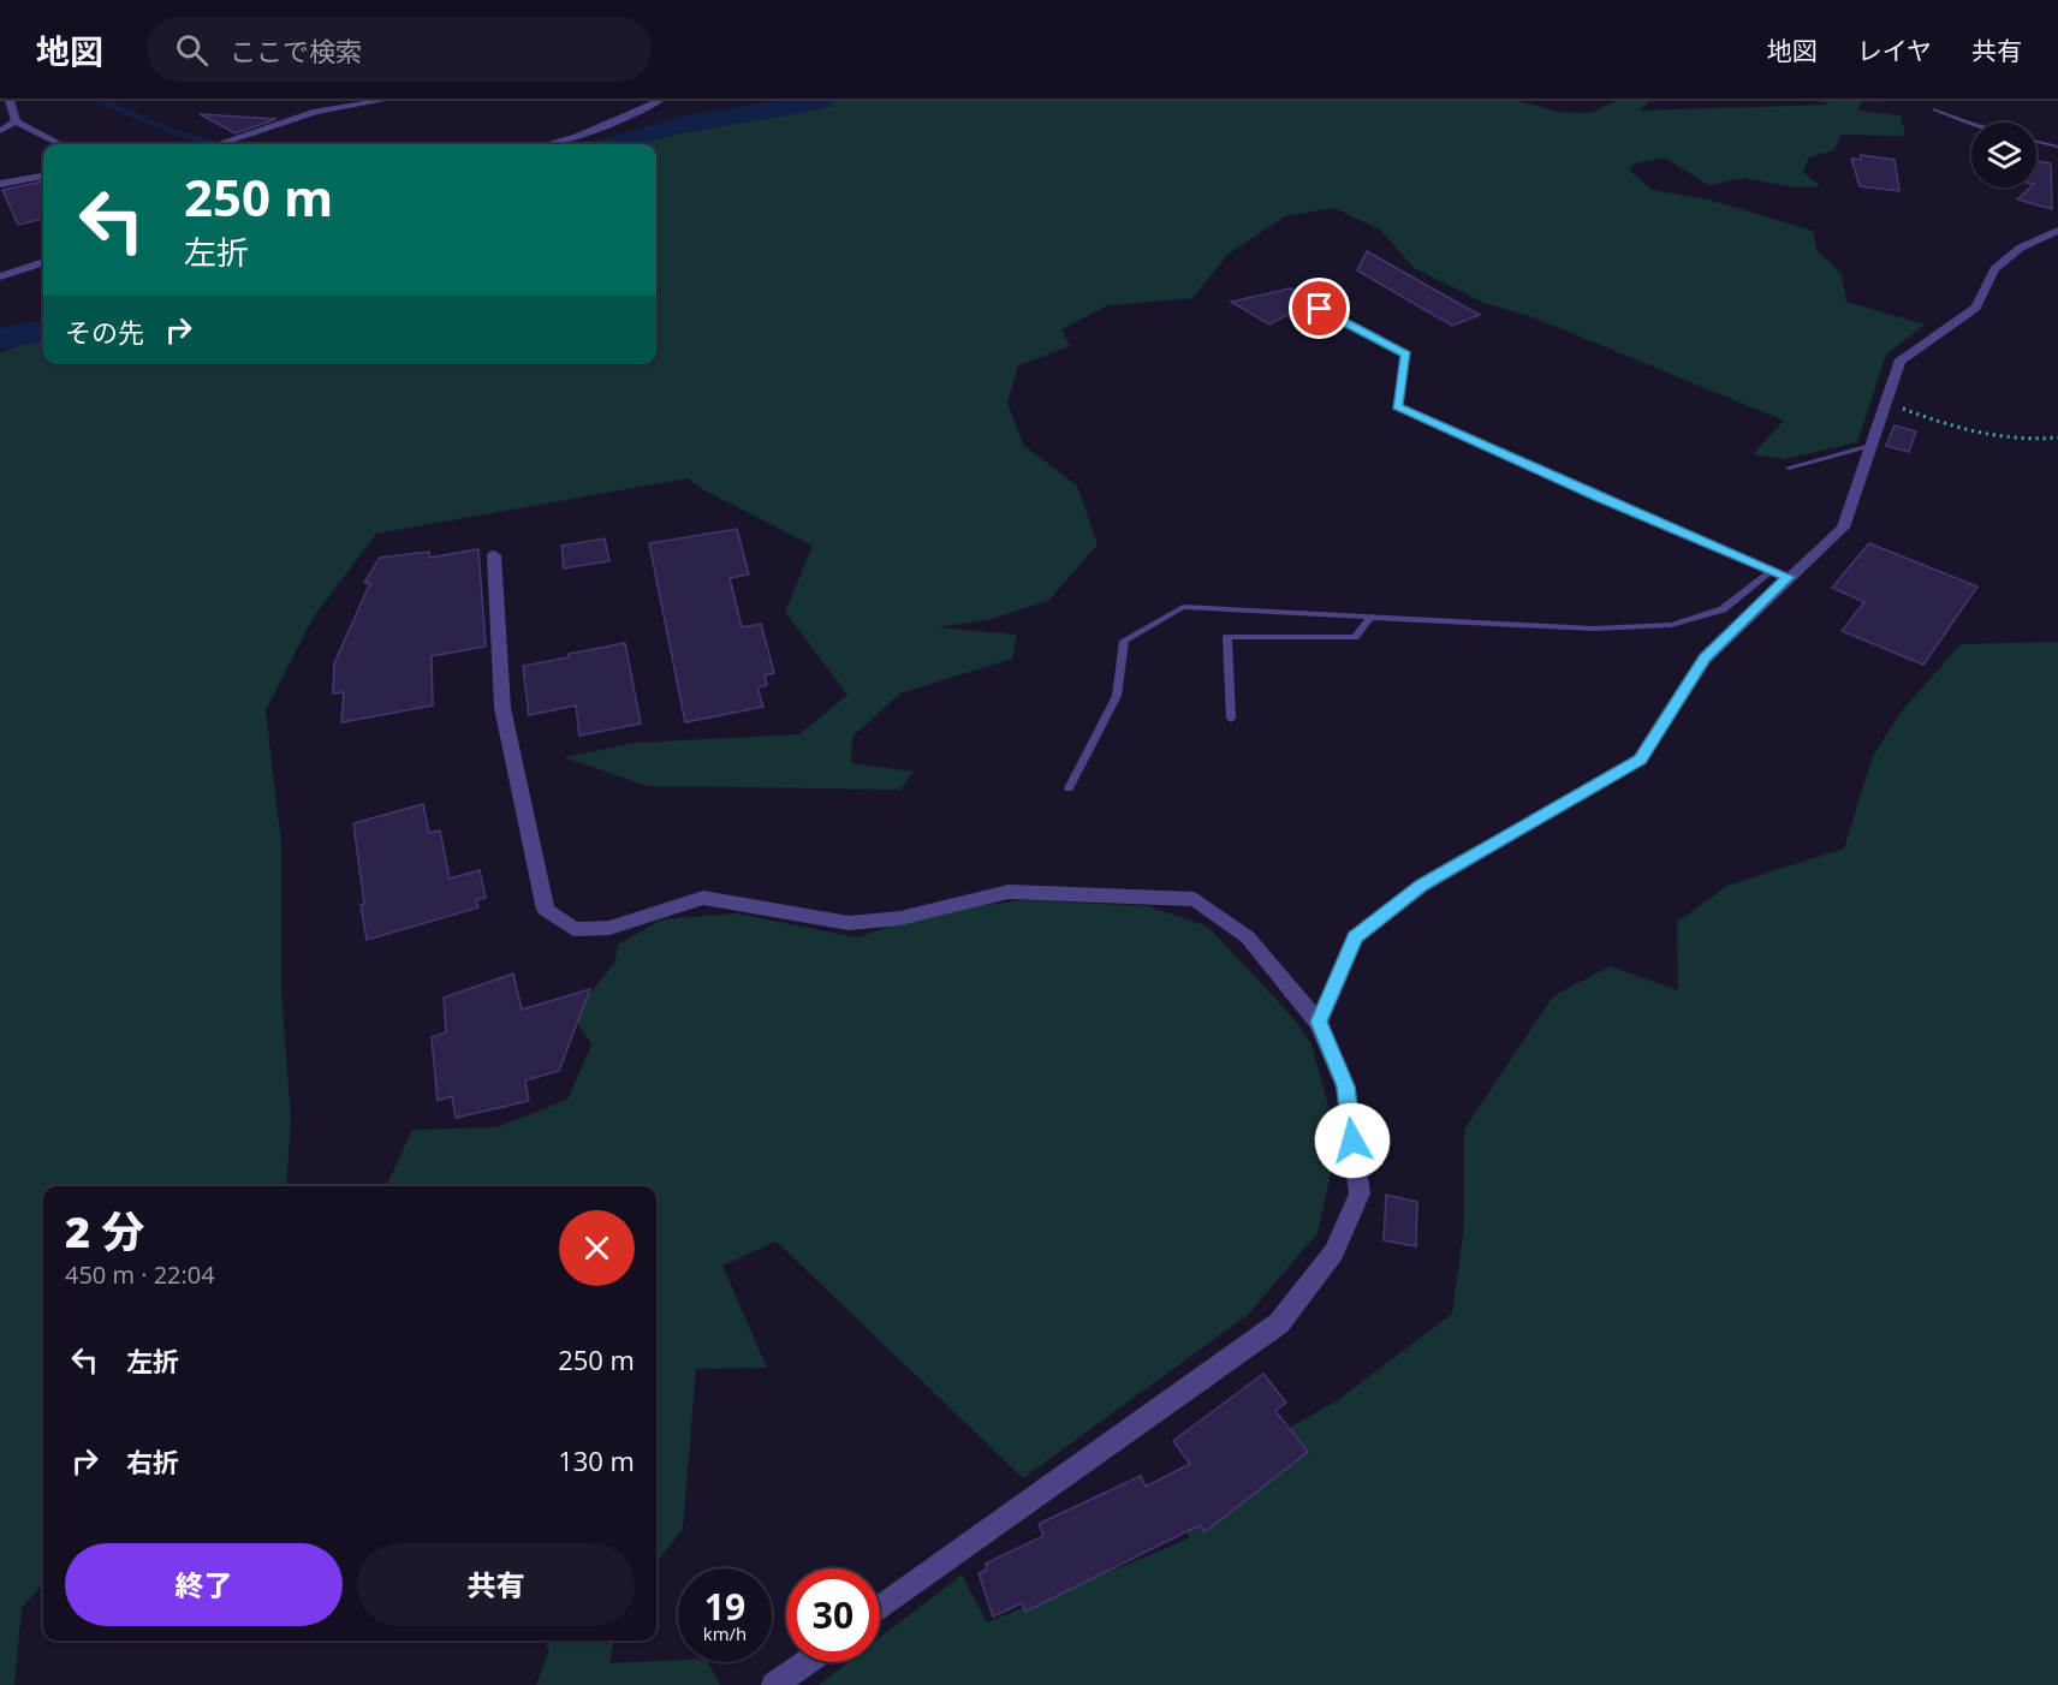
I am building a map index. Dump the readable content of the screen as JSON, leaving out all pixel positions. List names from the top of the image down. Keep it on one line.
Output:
{"page":{"header":"地図","search":"ここで検索","nav":["地図","レイヤ","共有"],"turn":["250 m","左折"],"then":"その先","heading":["2 分","450 m · 22:04"],"list":[{"name":"左折","value":"250 m"},{"name":"右折","value":"130 m"}],"buttons":["終了","共有"],"speed":"19 km/h","limit":"30"}}
